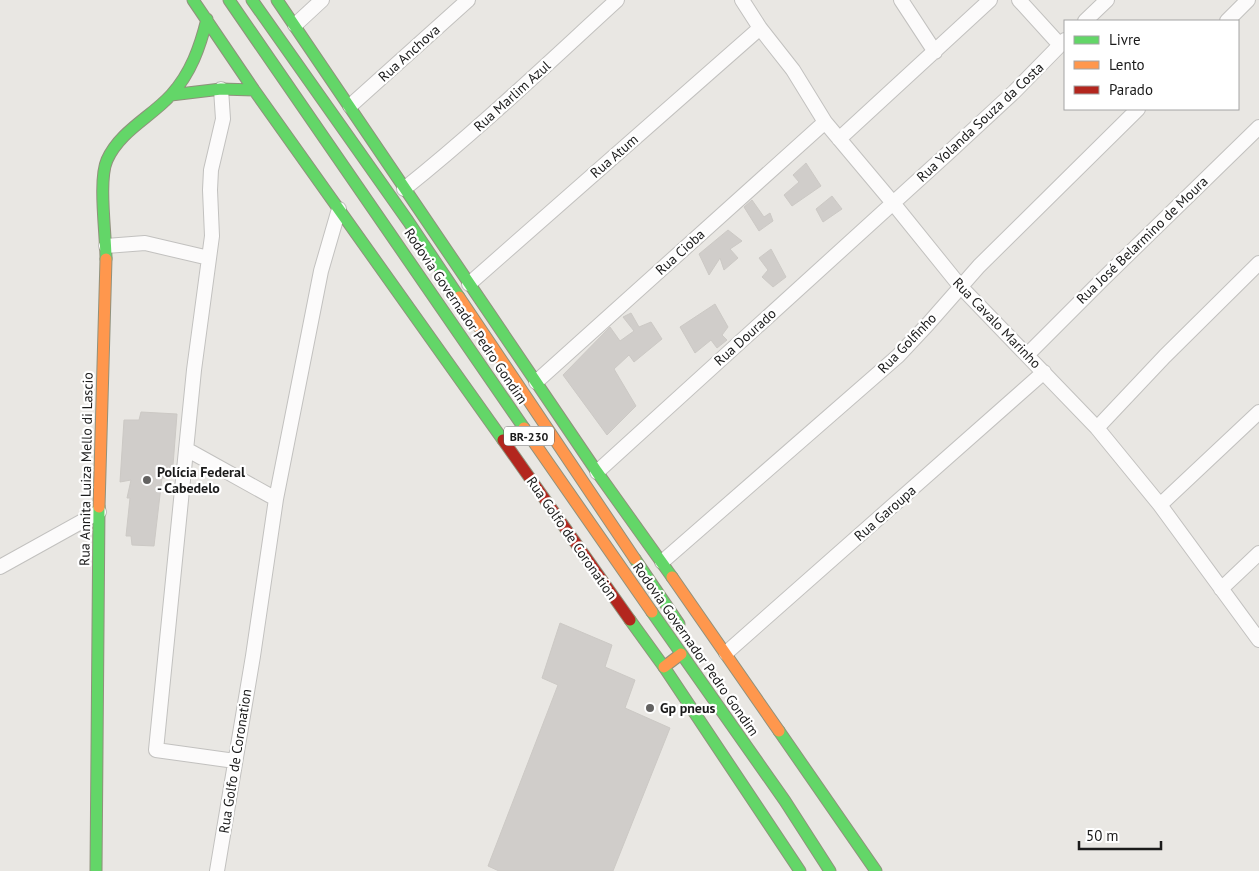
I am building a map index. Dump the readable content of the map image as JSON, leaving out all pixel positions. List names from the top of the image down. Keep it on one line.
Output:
{"streets":{"main road":["Rodovia Governador Pedro Gondim","BR-230","Rua Annita Luiza Mello di Lascio","Rua Golfo de Coronation"],"street":["Rua Anchova","Rua Marlim Azul","Rua Yolanda Souza da Costa","Rua Atum","Rua José Belarmino de Moura","Rua Cioba","Rua Cavalo Marinho","Rua Dourado","Rua Golfinho","Rua Garoupa"]},"crossings":[["Rua Yolanda Souza da Costa","Rua Cavalo Marinho"],["Rua Yolanda Souza da Costa","Rua Dourado"],["Rua Atum","Rua Cavalo Marinho"],["Rua José Belarmino de Moura","Rua Cavalo Marinho"],["Rua Cioba","Rua Cavalo Marinho"],["Rua Cavalo Marinho","Rua Dourado"],["Rua Cavalo Marinho","Rua Golfinho"],["Rua Cavalo Marinho","Rua Garoupa"],["Rua Annita Luiza Mello di Lascio","Rua Golfo de Coronation"]],"places":["Polícia Federal - Cabedelo","Gp pneus"],"legend":["Livre","Lento","Parado"],"scale_bar":"50 m"}
